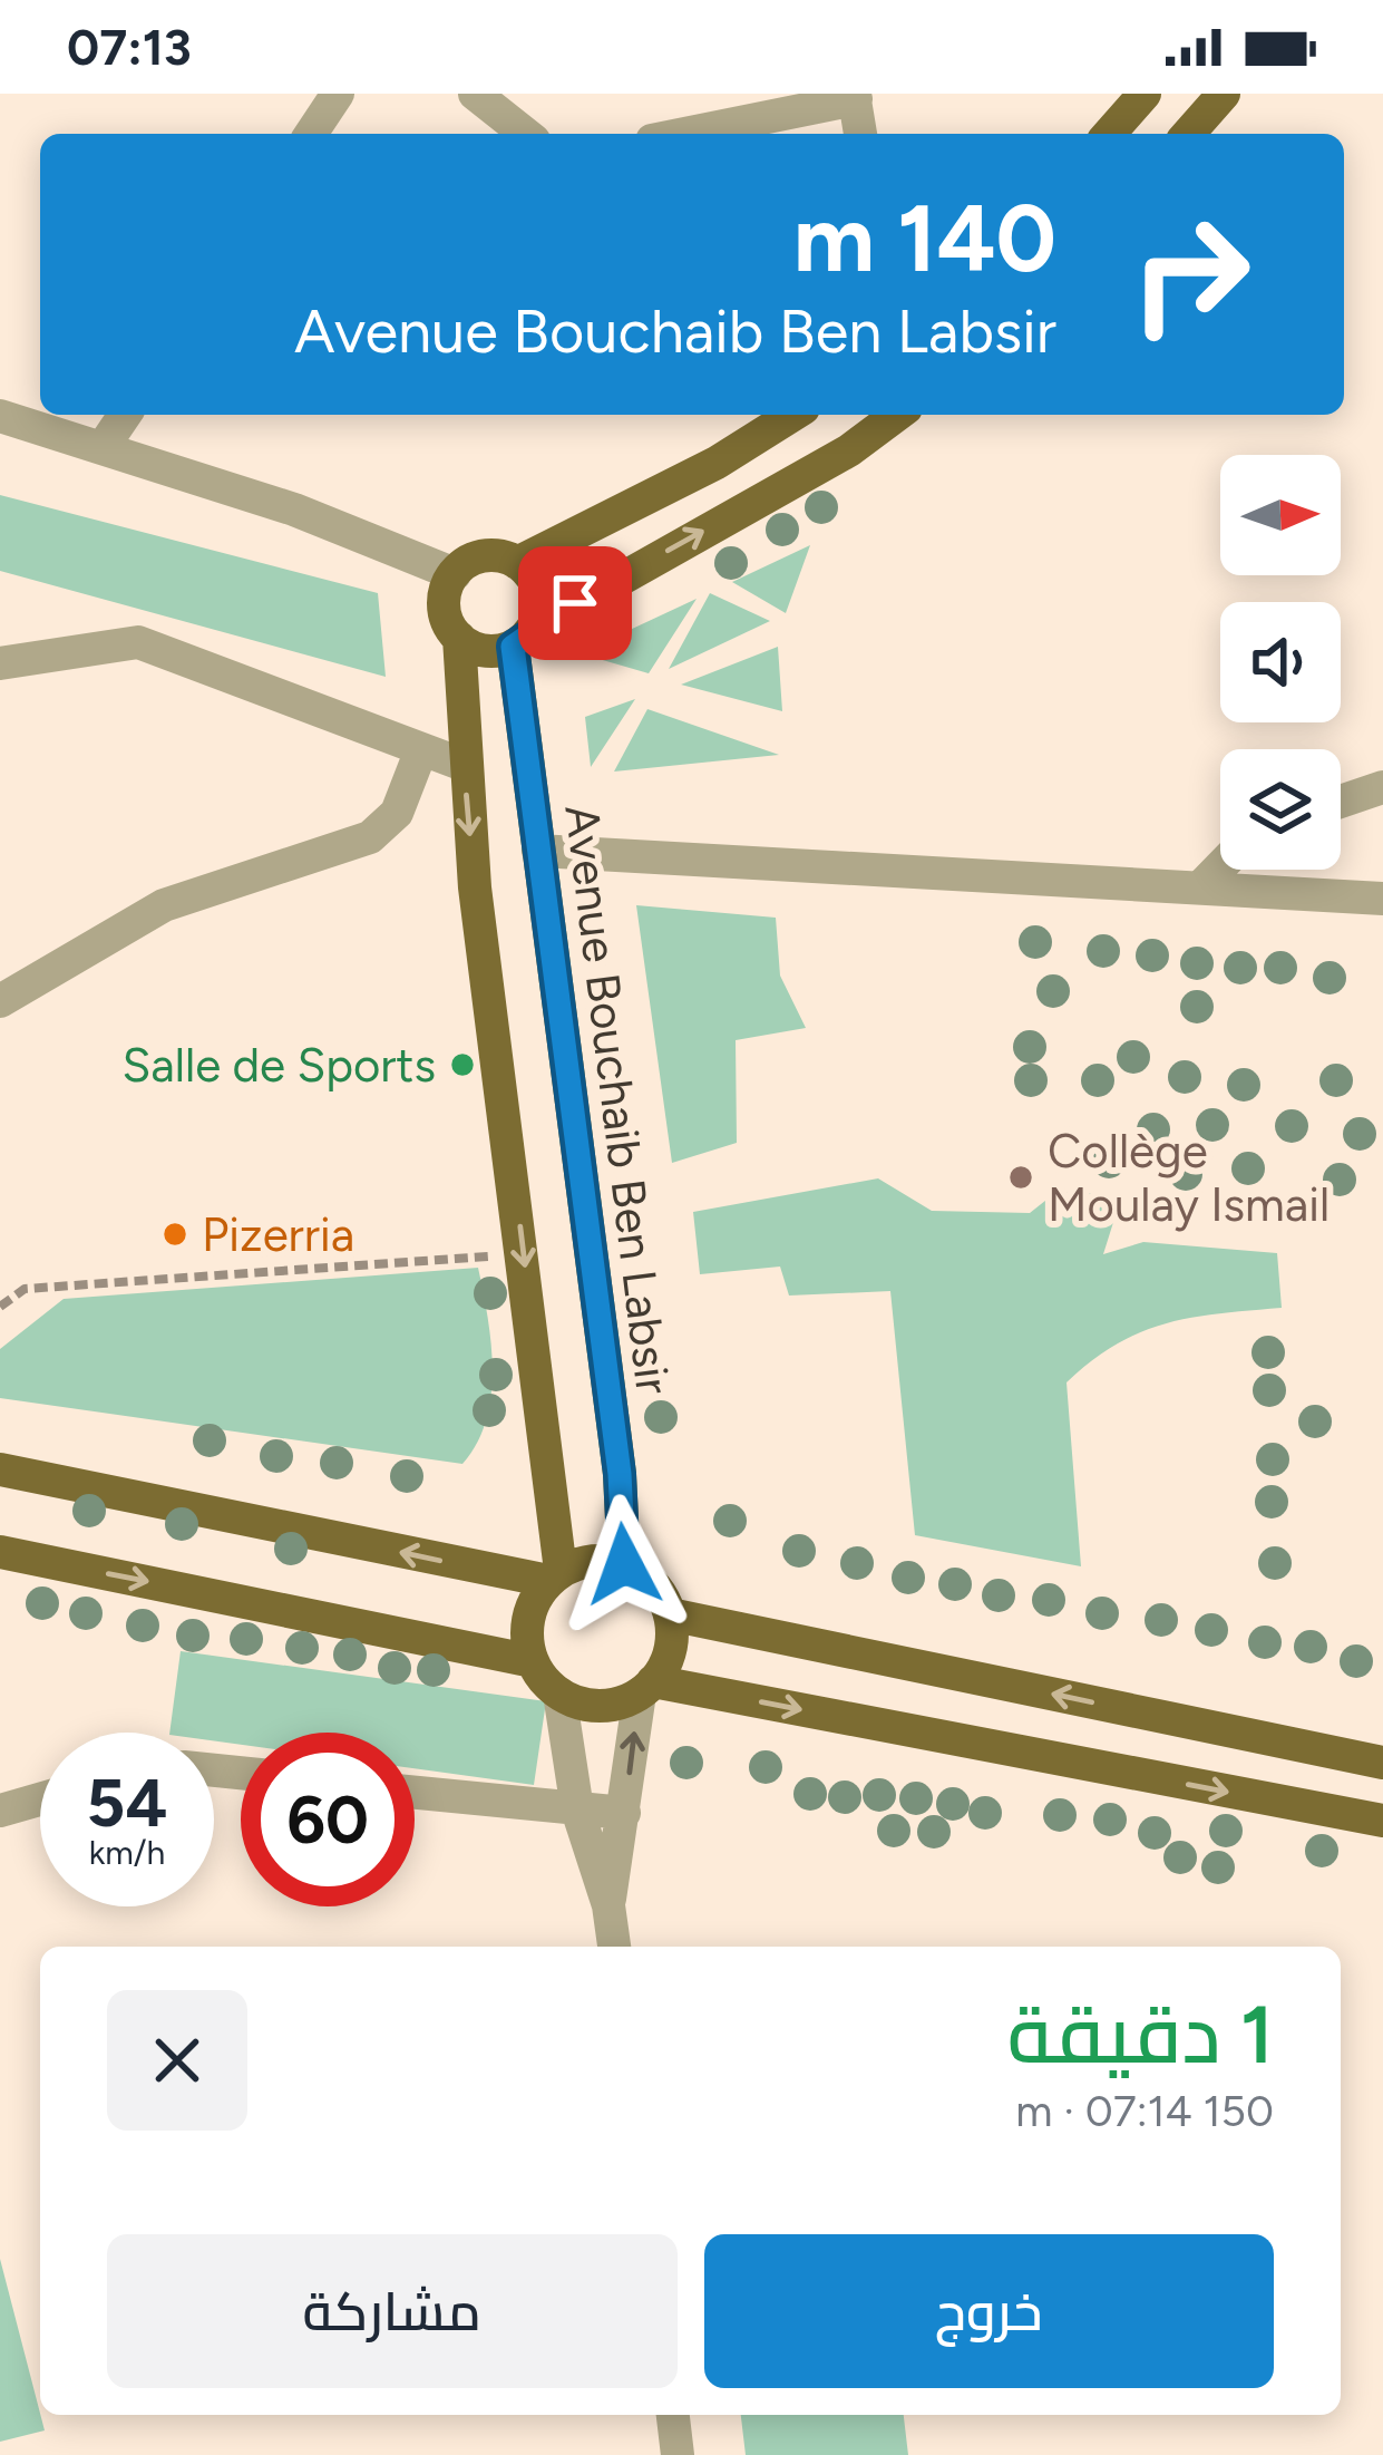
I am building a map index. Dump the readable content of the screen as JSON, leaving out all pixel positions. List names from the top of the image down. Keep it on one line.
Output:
{"streets":{"main road":["Avenue Bouchaib Ben Labsir"]},"places":["Salle de Sports","Collège Moulay Ismail","Pizerria"],"north":"right","page":{"status":"07:13","turn":["140 m","Avenue Bouchaib Ben Labsir"],"speed":"54 km/h","limit":"60","heading":["1 دقيقة","150 m · 07:14"],"buttons":["خروج","مشاركة"]}}
